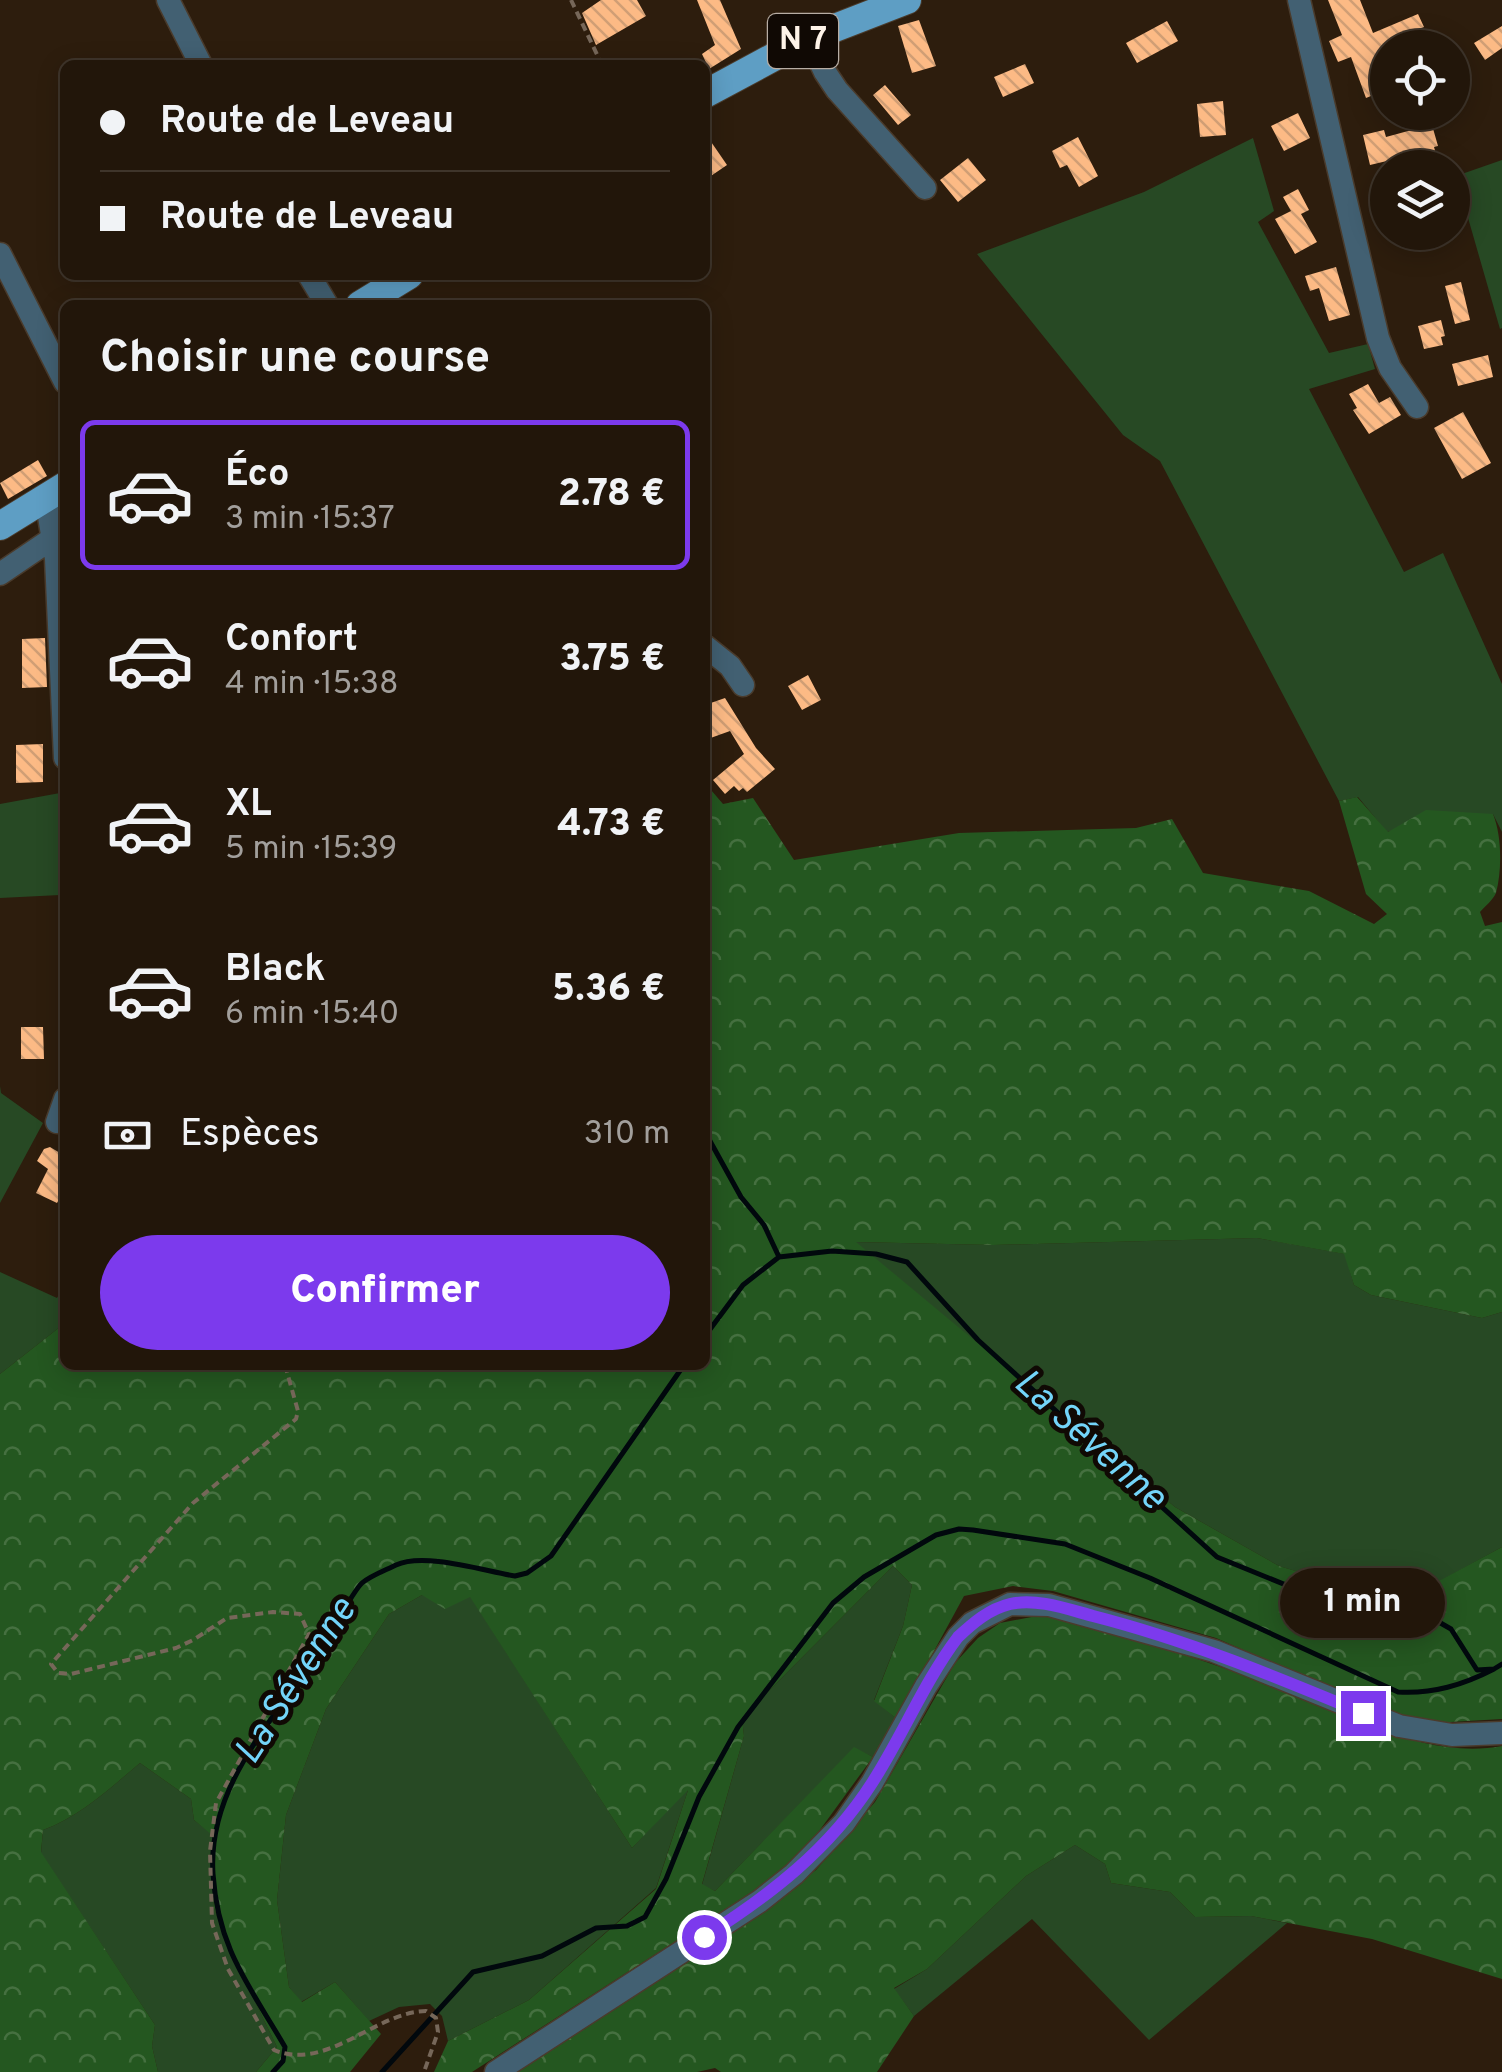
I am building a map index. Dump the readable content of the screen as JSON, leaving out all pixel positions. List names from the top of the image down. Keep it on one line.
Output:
{"streets":{"main road":["N 7"]},"water":["La Sévenne"],"page":{"banner":["Route de Leveau","Route de Leveau"],"heading":"Choisir une course","list":[{"name":"Éco","note":"3 min · 15:37","value":"2.78 €"},{"name":"Confort","note":"4 min · 15:38","value":"3.75 €"},{"name":"XL","note":"5 min · 15:39","value":"4.73 €"},{"name":"Black","note":"6 min · 15:40","value":"5.36 €"}],"pay":["Espèces","310 m"],"buttons":"Confirmer","bubble":"1 min"}}
